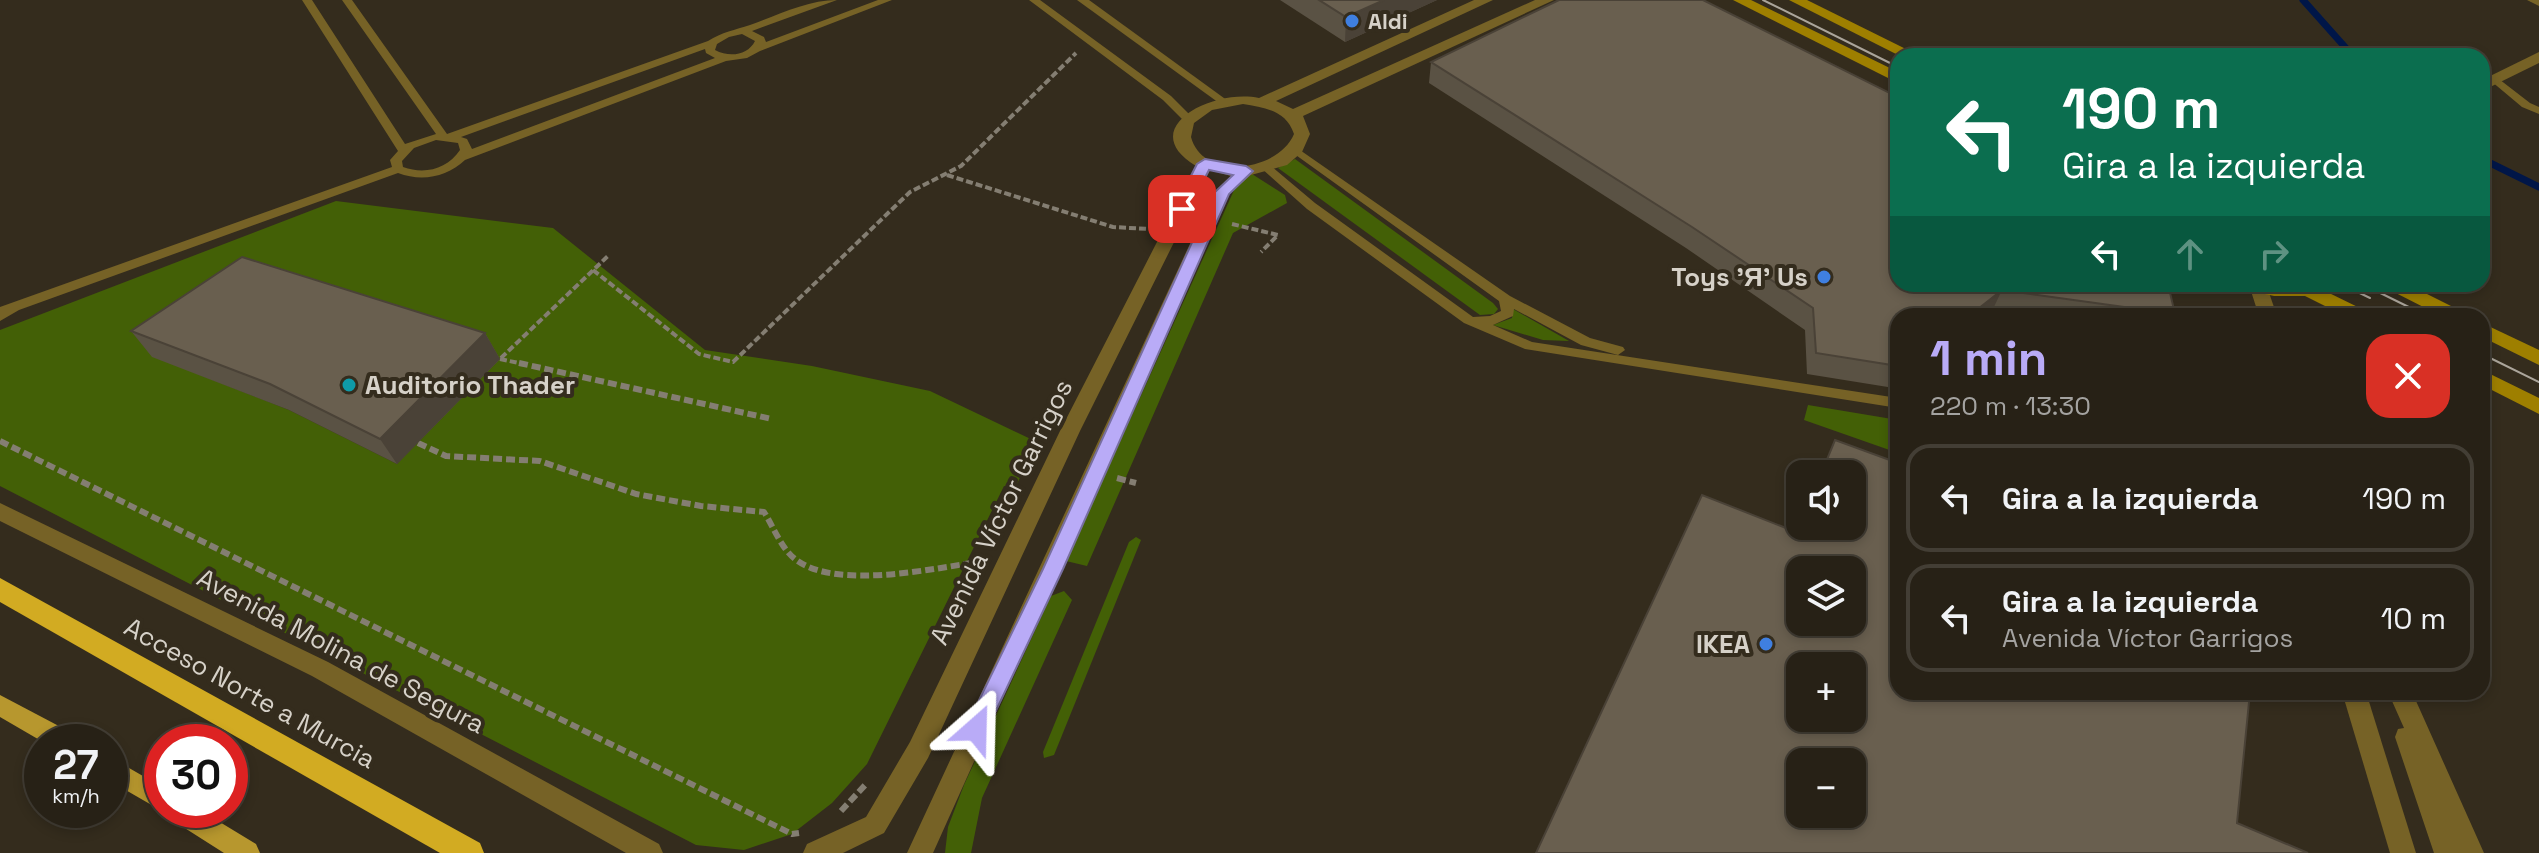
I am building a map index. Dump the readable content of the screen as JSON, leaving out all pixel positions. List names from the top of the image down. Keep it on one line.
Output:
{"streets":{"highway":["Acceso Norte a Murcia"],"street":["Avenida Víctor Garrigos","Avenida Molina de Segura"]},"places":["Aldi","Toys 'Я' Us","Auditorio Thader","IKEA"],"page":{"turn":["190 m","Gira a la izquierda"],"heading":["1 min","220 m · 13:30"],"list":[{"name":"Gira a la izquierda","value":"190 m"},{"name":"Gira a la izquierda","note":"Avenida Víctor Garrigos","value":"10 m"}],"map_buttons":["+","−"],"speed":"27 km/h","limit":"30"}}
